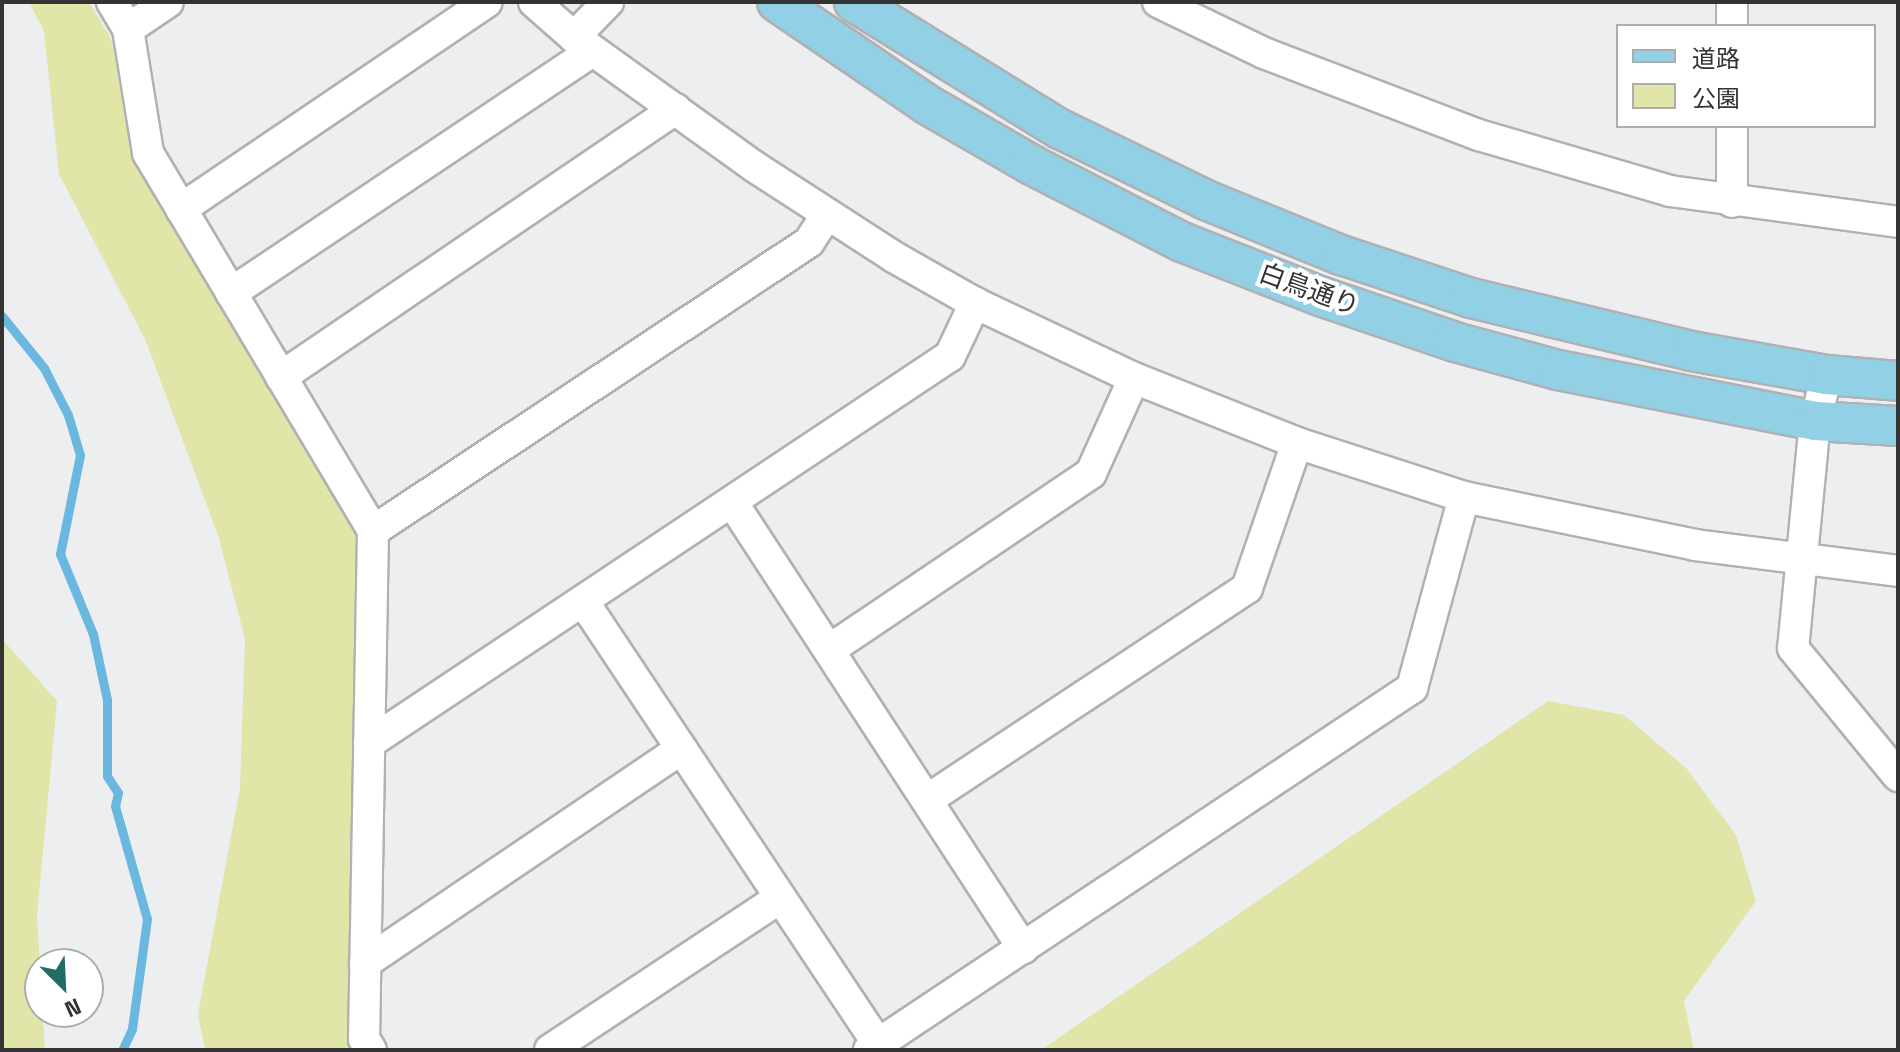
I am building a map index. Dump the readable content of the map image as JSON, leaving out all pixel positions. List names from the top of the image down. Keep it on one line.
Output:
{"streets":{"main road":["白鳥通り"]},"legend":["道路","公園"],"north":"bottom right"}
